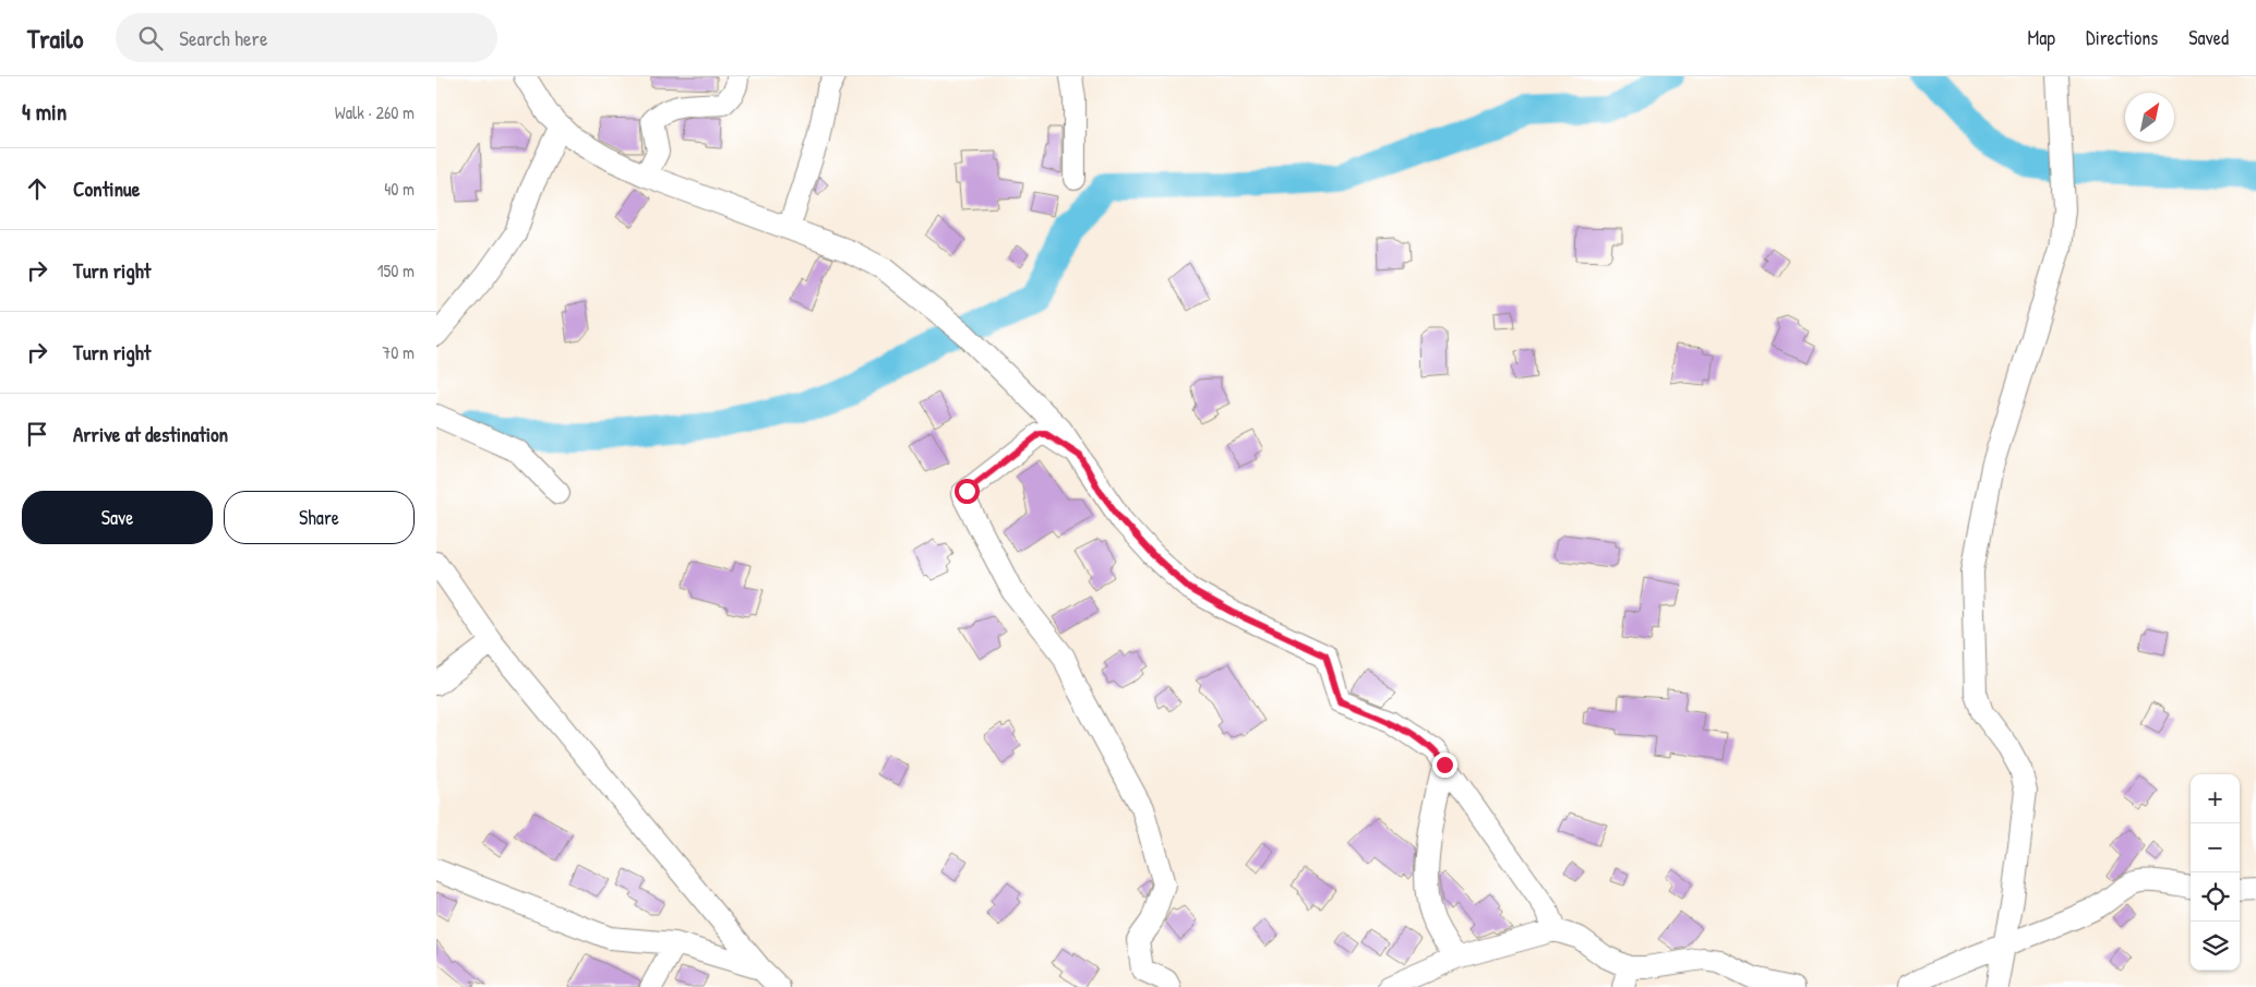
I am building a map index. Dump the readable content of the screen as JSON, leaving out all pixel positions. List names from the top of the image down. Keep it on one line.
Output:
{"north":"top right","page":{"header":"Trailo","search":"Search here","nav":["Map","Directions","Saved"],"heading":["4 min","Walk · 260 m"],"list":[["Continue","40 m"],["Turn right","150 m"],["Turn right","70 m"],"Arrive at destination"],"buttons":["Save","Share"],"map_buttons":["+","−"]}}
